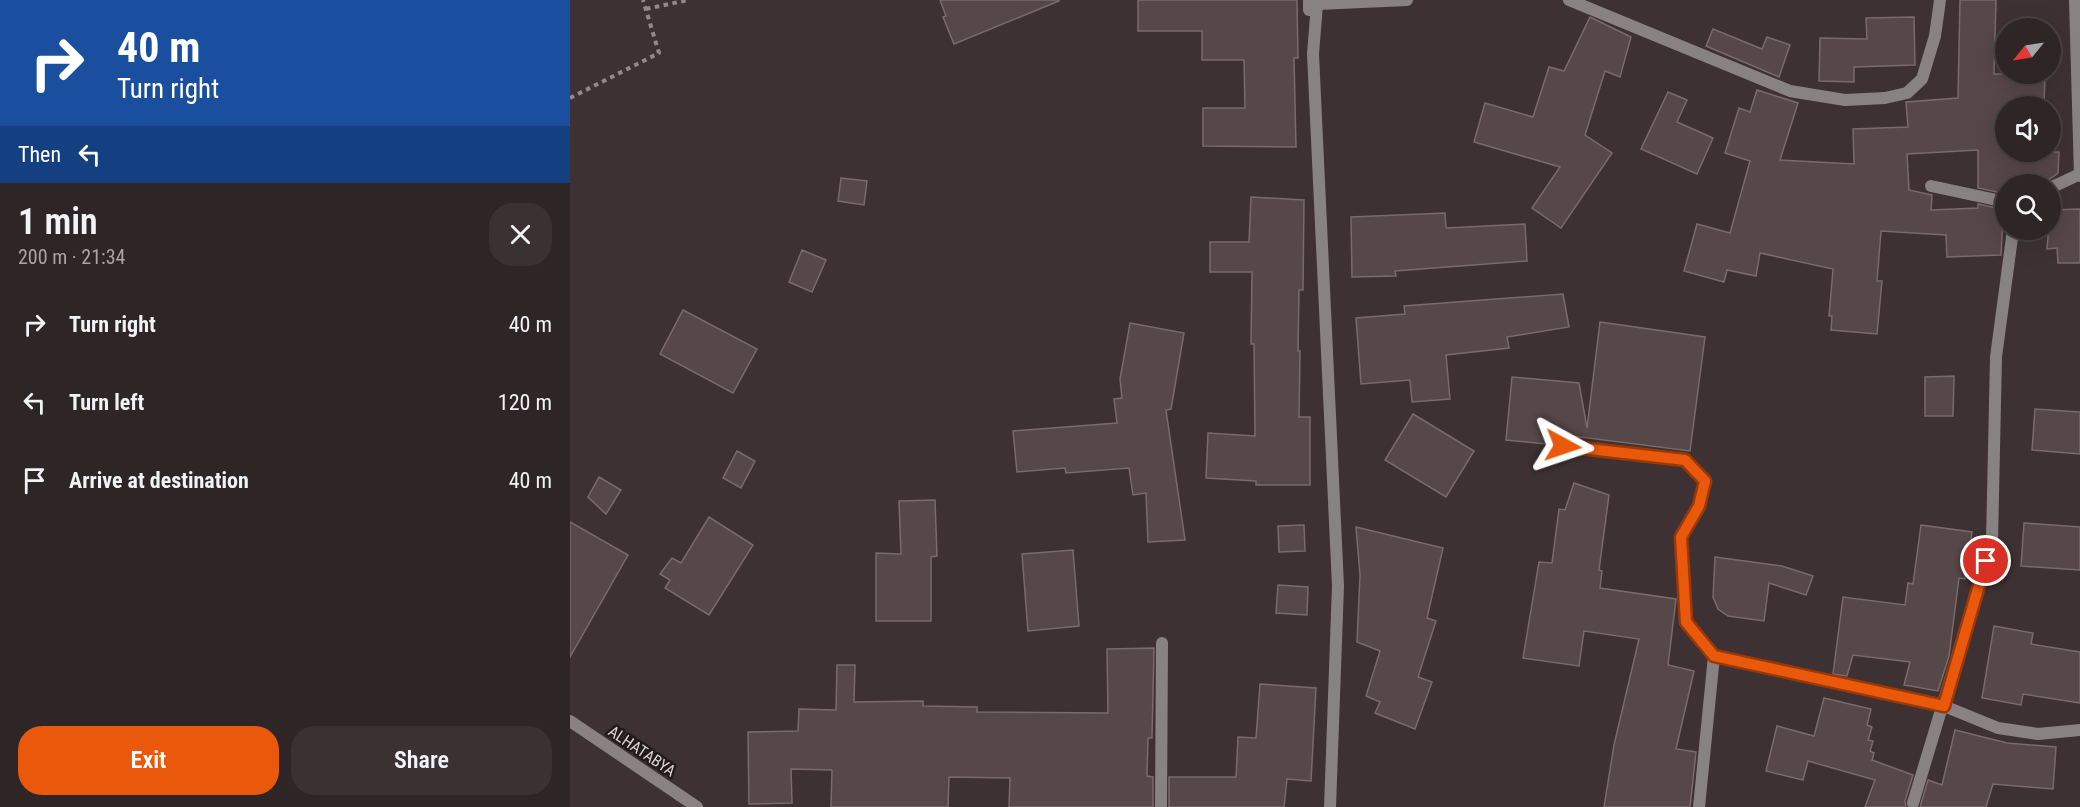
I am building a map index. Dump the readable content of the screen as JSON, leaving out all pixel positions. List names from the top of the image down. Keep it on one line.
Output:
{"streets":{"street":["ALHATABYA"]},"north":"bottom left","page":{"turn":["40 m","Turn right"],"then":"Then","heading":["1 min","200 m · 21:34"],"list":[{"name":"Turn right","value":"40 m"},{"name":"Turn left","value":"120 m"},{"name":"Arrive at destination","value":"40 m"}],"buttons":["Exit","Share"]}}
